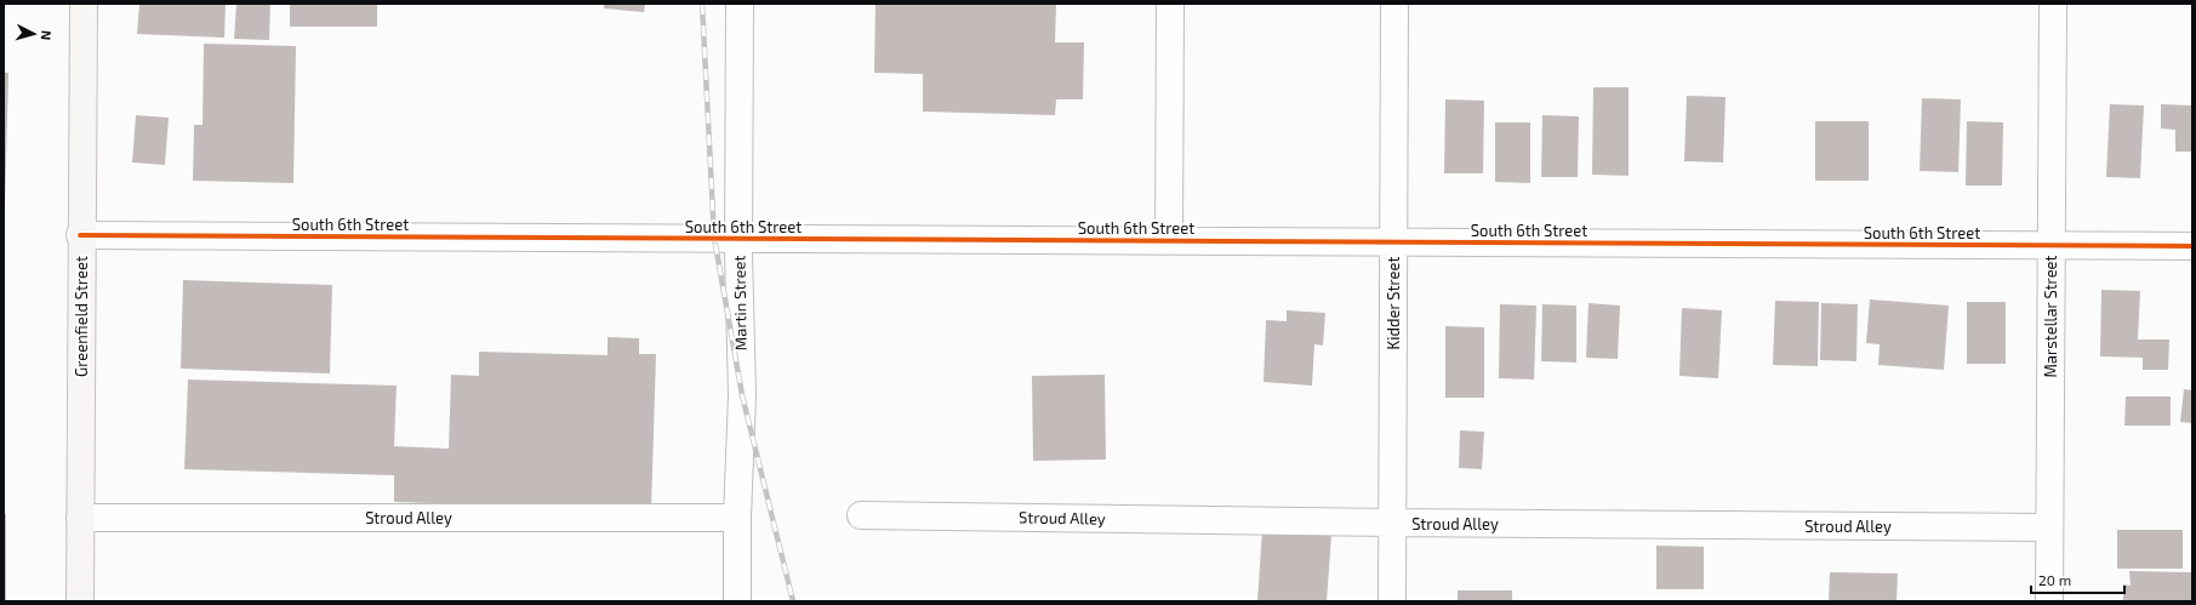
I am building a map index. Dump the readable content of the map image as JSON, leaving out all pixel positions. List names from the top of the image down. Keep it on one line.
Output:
{"streets":{"main road":["Greenfield Street"],"street":["South 6th Street","Martin Street","Kidder Street","Marstellar Street","Stroud Alley"]},"crossings":[["South 6th Street","Martin Street"],["South 6th Street","Kidder Street"],["South 6th Street","Greenfield Street"],["South 6th Street","Marstellar Street"],["Martin Street","Stroud Alley"],["Kidder Street","Stroud Alley"],["Greenfield Street","Stroud Alley"],["Marstellar Street","Stroud Alley"]],"scale_bar":"20 m","north":"right"}
